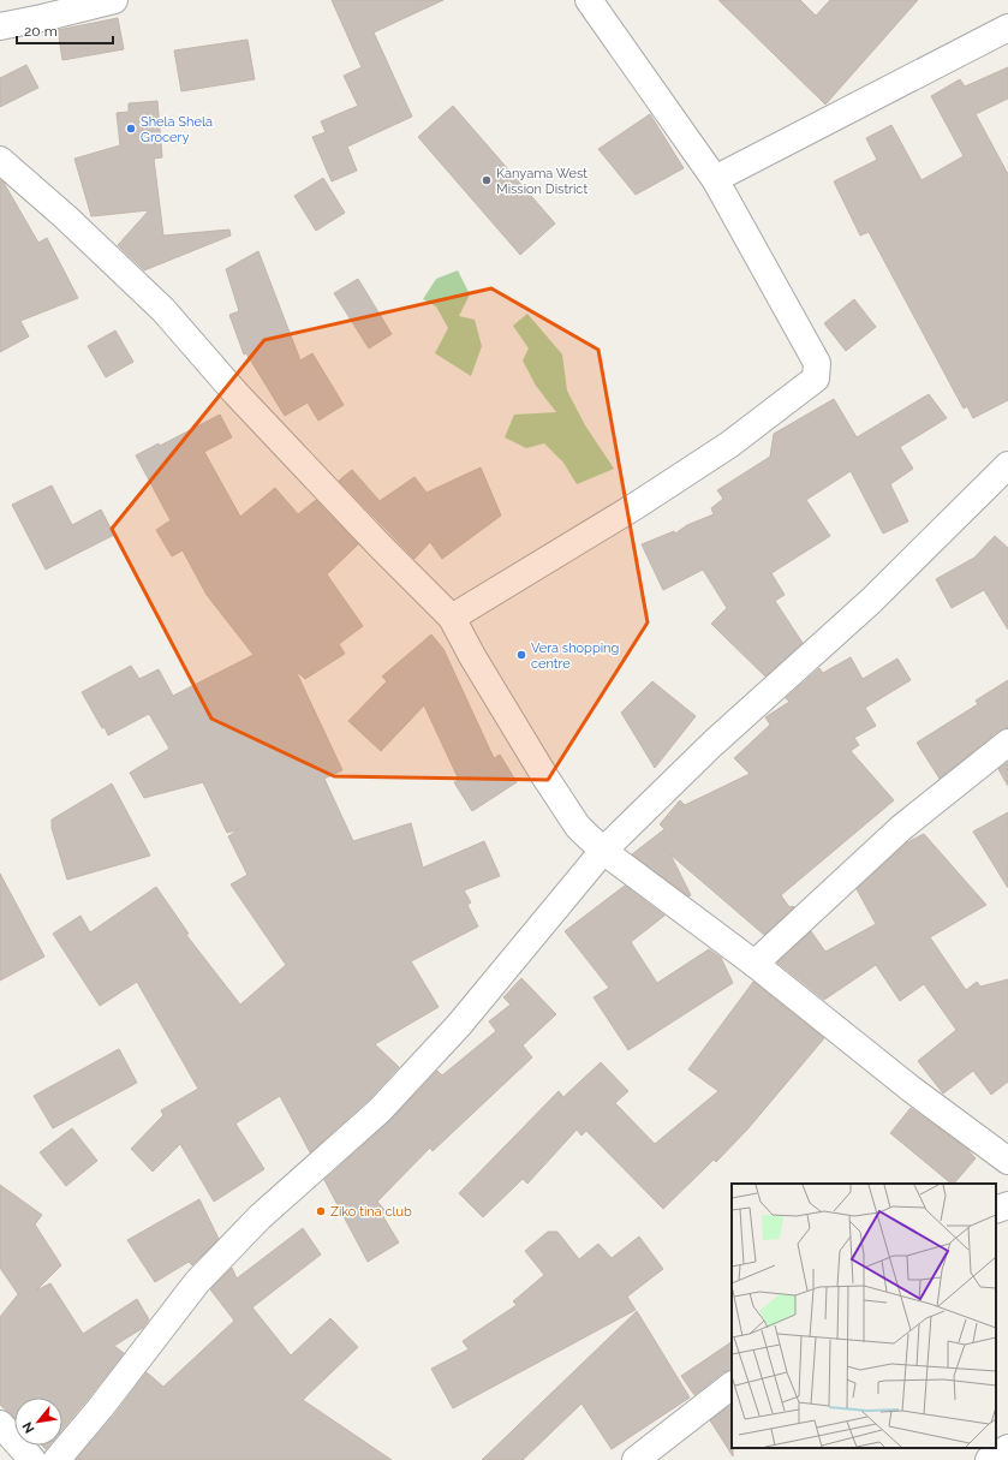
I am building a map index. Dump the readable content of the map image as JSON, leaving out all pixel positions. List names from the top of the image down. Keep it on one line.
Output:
{"places":["Shela Shela Grocery","Kanyama West Mission District","Vera shopping centre","Ziko tina club"],"scale_bar":"20 m","north":"bottom left"}
